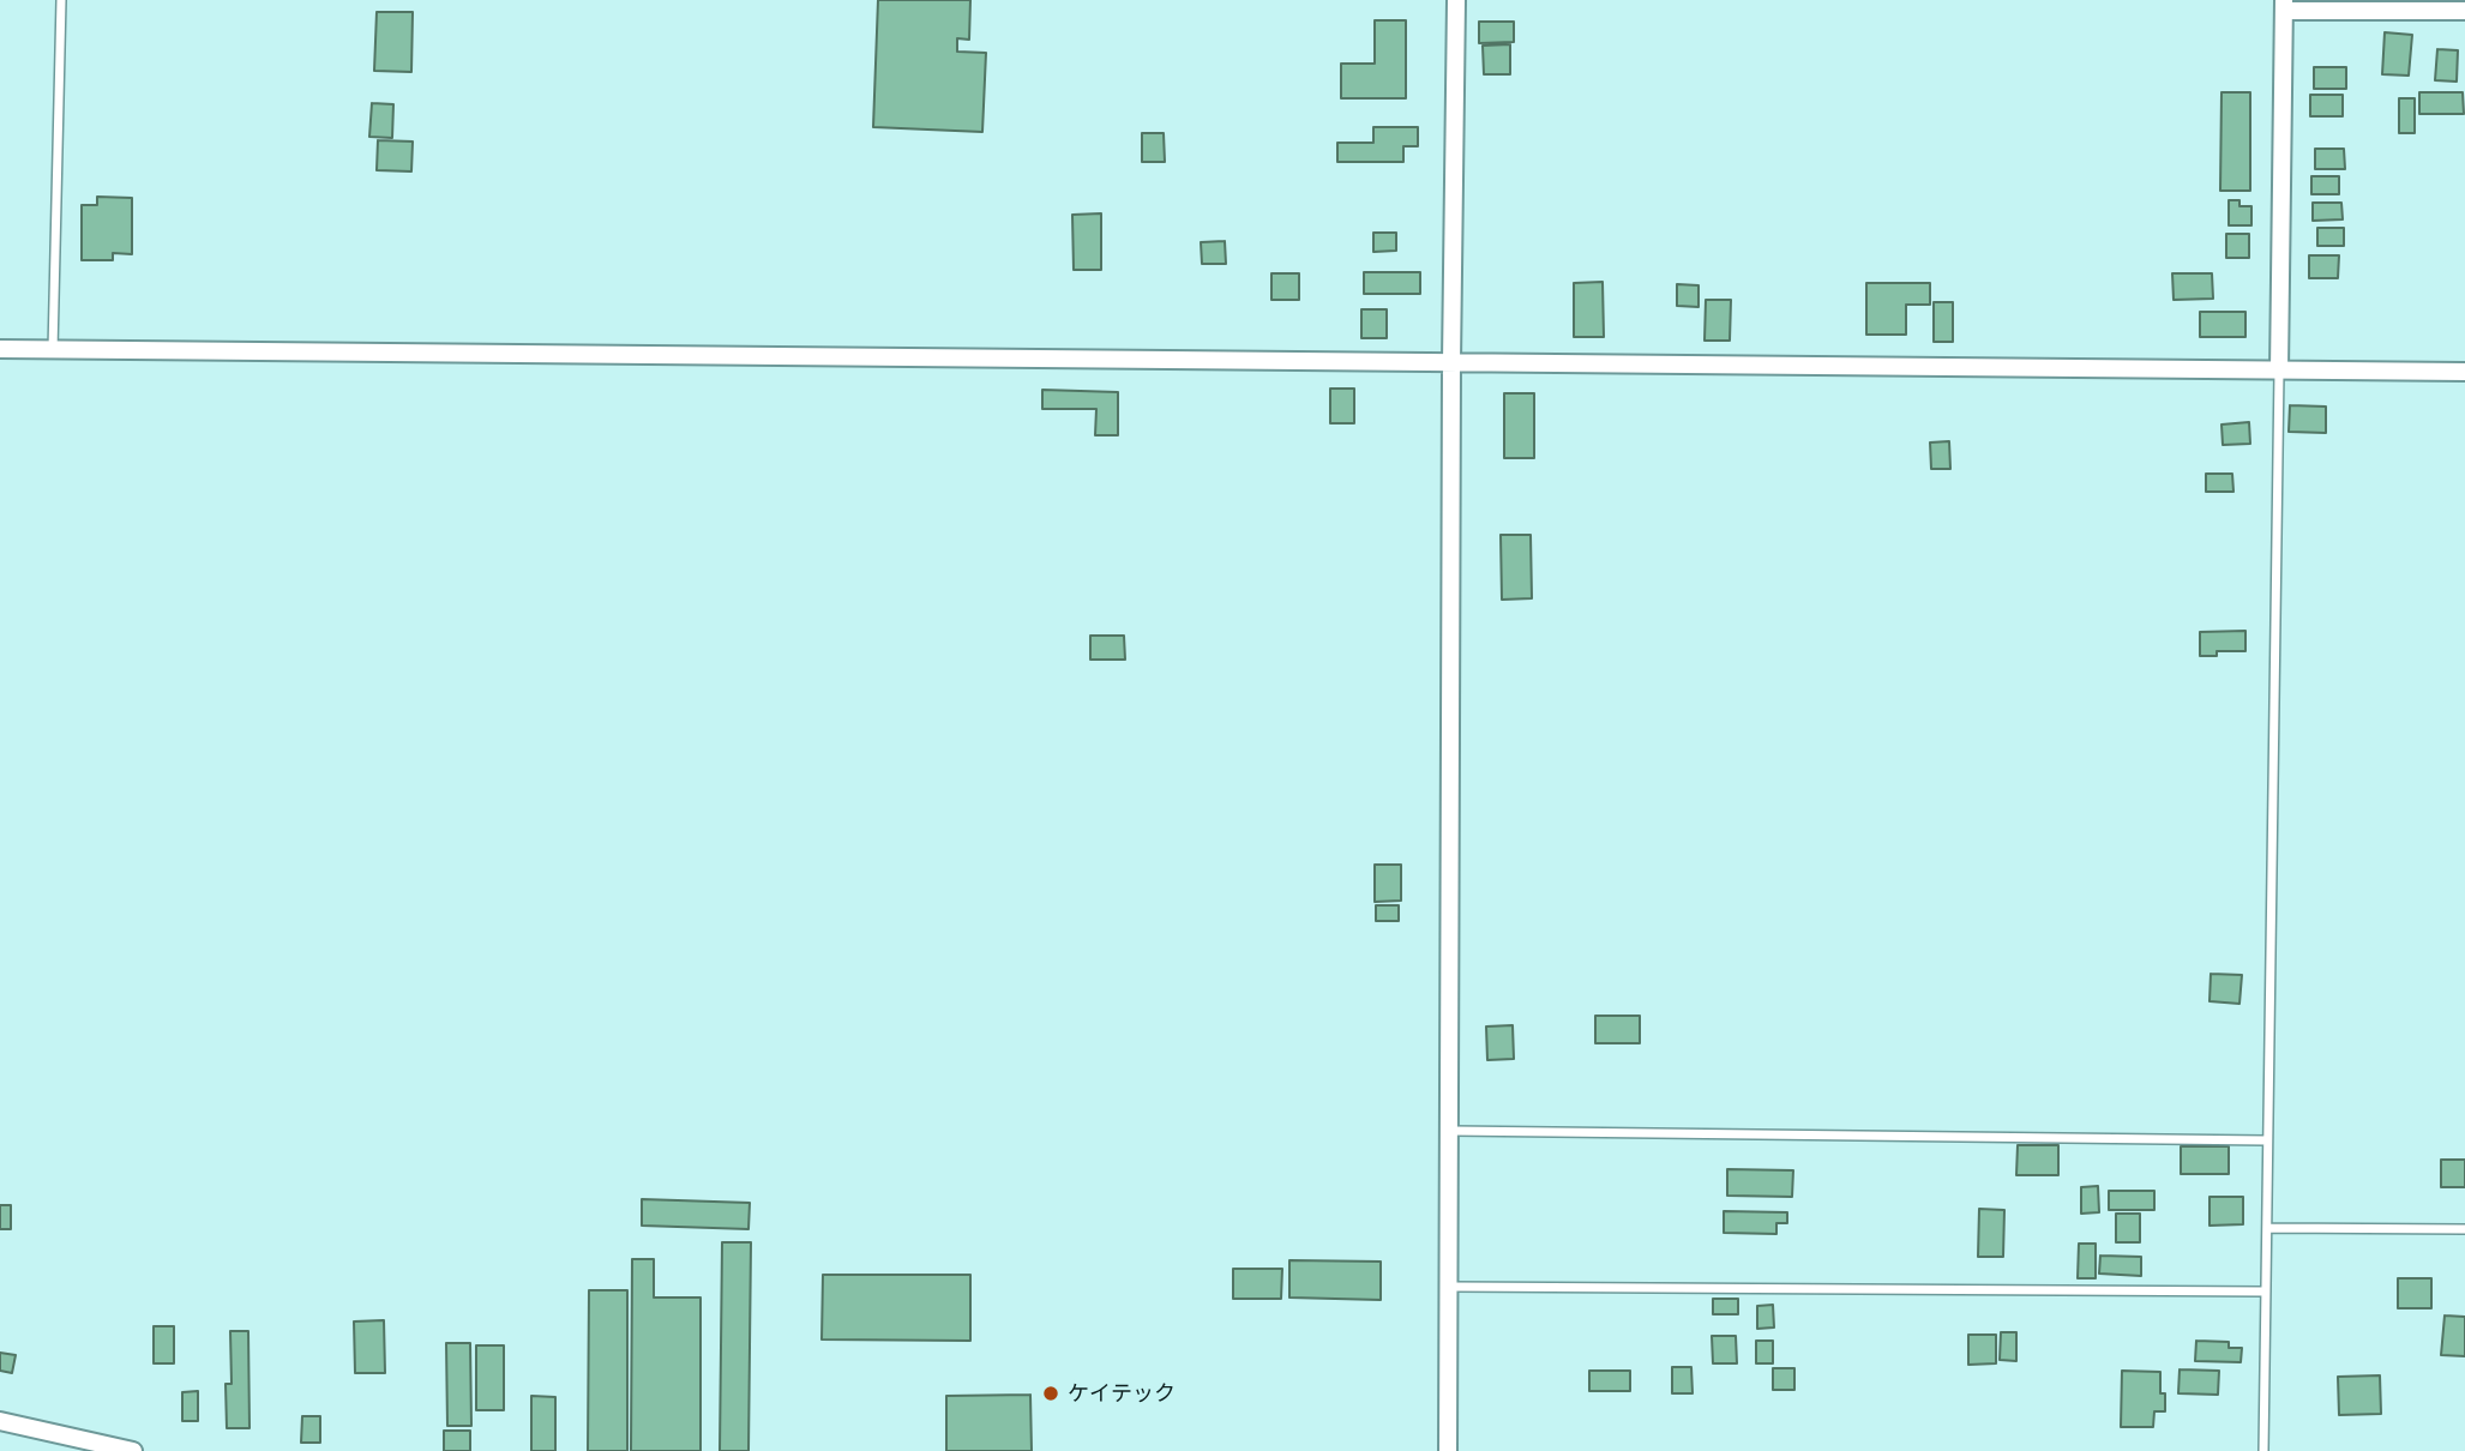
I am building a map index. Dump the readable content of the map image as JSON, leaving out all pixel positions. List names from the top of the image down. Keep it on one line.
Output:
{"places":["ケイテック"]}
